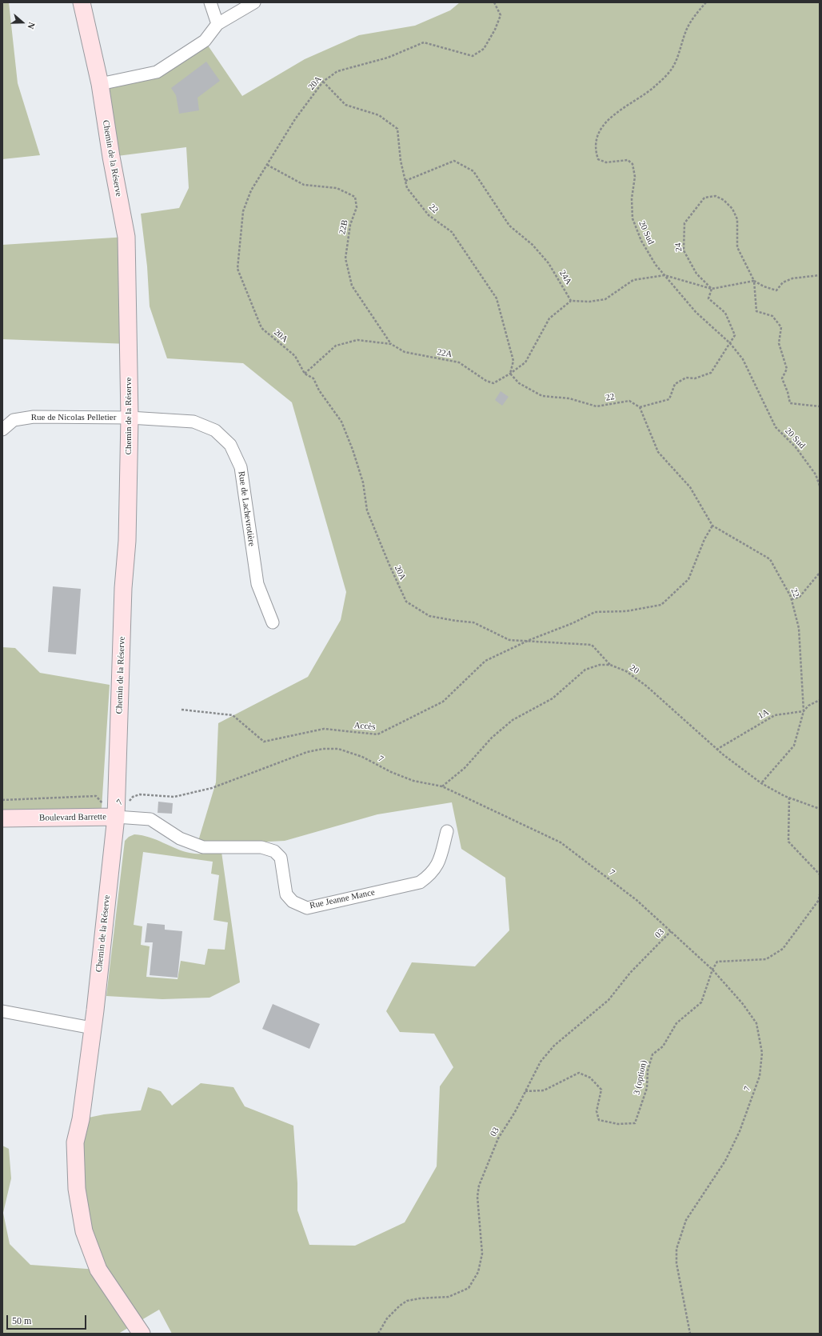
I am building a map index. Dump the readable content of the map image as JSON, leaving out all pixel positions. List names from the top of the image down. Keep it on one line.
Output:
{"streets":{"street":["Chemin de la Réserve","Rue de Nicolas Pelletier","Rue de Lachevrotière","Boulevard Barrette","Rue Jeanne Mance"],"path":["20A","22","22B","20 Sud","24","24A","22A","20","1A","Accès","7","03","3 (option)"]},"crossings":[["20A","22"],["20A","22B"],["20A","22A"],["20A","20"],["20A","Accès"],["Chemin de la Réserve","Rue de Nicolas Pelletier"],["Chemin de la Réserve","Rue de Lachevrotière"],["Chemin de la Réserve","7"],["Chemin de la Réserve","Boulevard Barrette"],["Chemin de la Réserve","Rue Jeanne Mance"],["22","24A"],["22","22A"],["22","20"],["22","1A"],["22B","22A"],["24A","22A"],["Rue de Nicolas Pelletier","Rue de Lachevrotière"],["20","1A"],["20","7"],["7","Boulevard Barrette"],["7","Rue Jeanne Mance"],["7","03"],["7","3 (option)"],["Boulevard Barrette","Rue Jeanne Mance"],["03","3 (option)"]],"scale_bar":"50 m","north":"right"}
